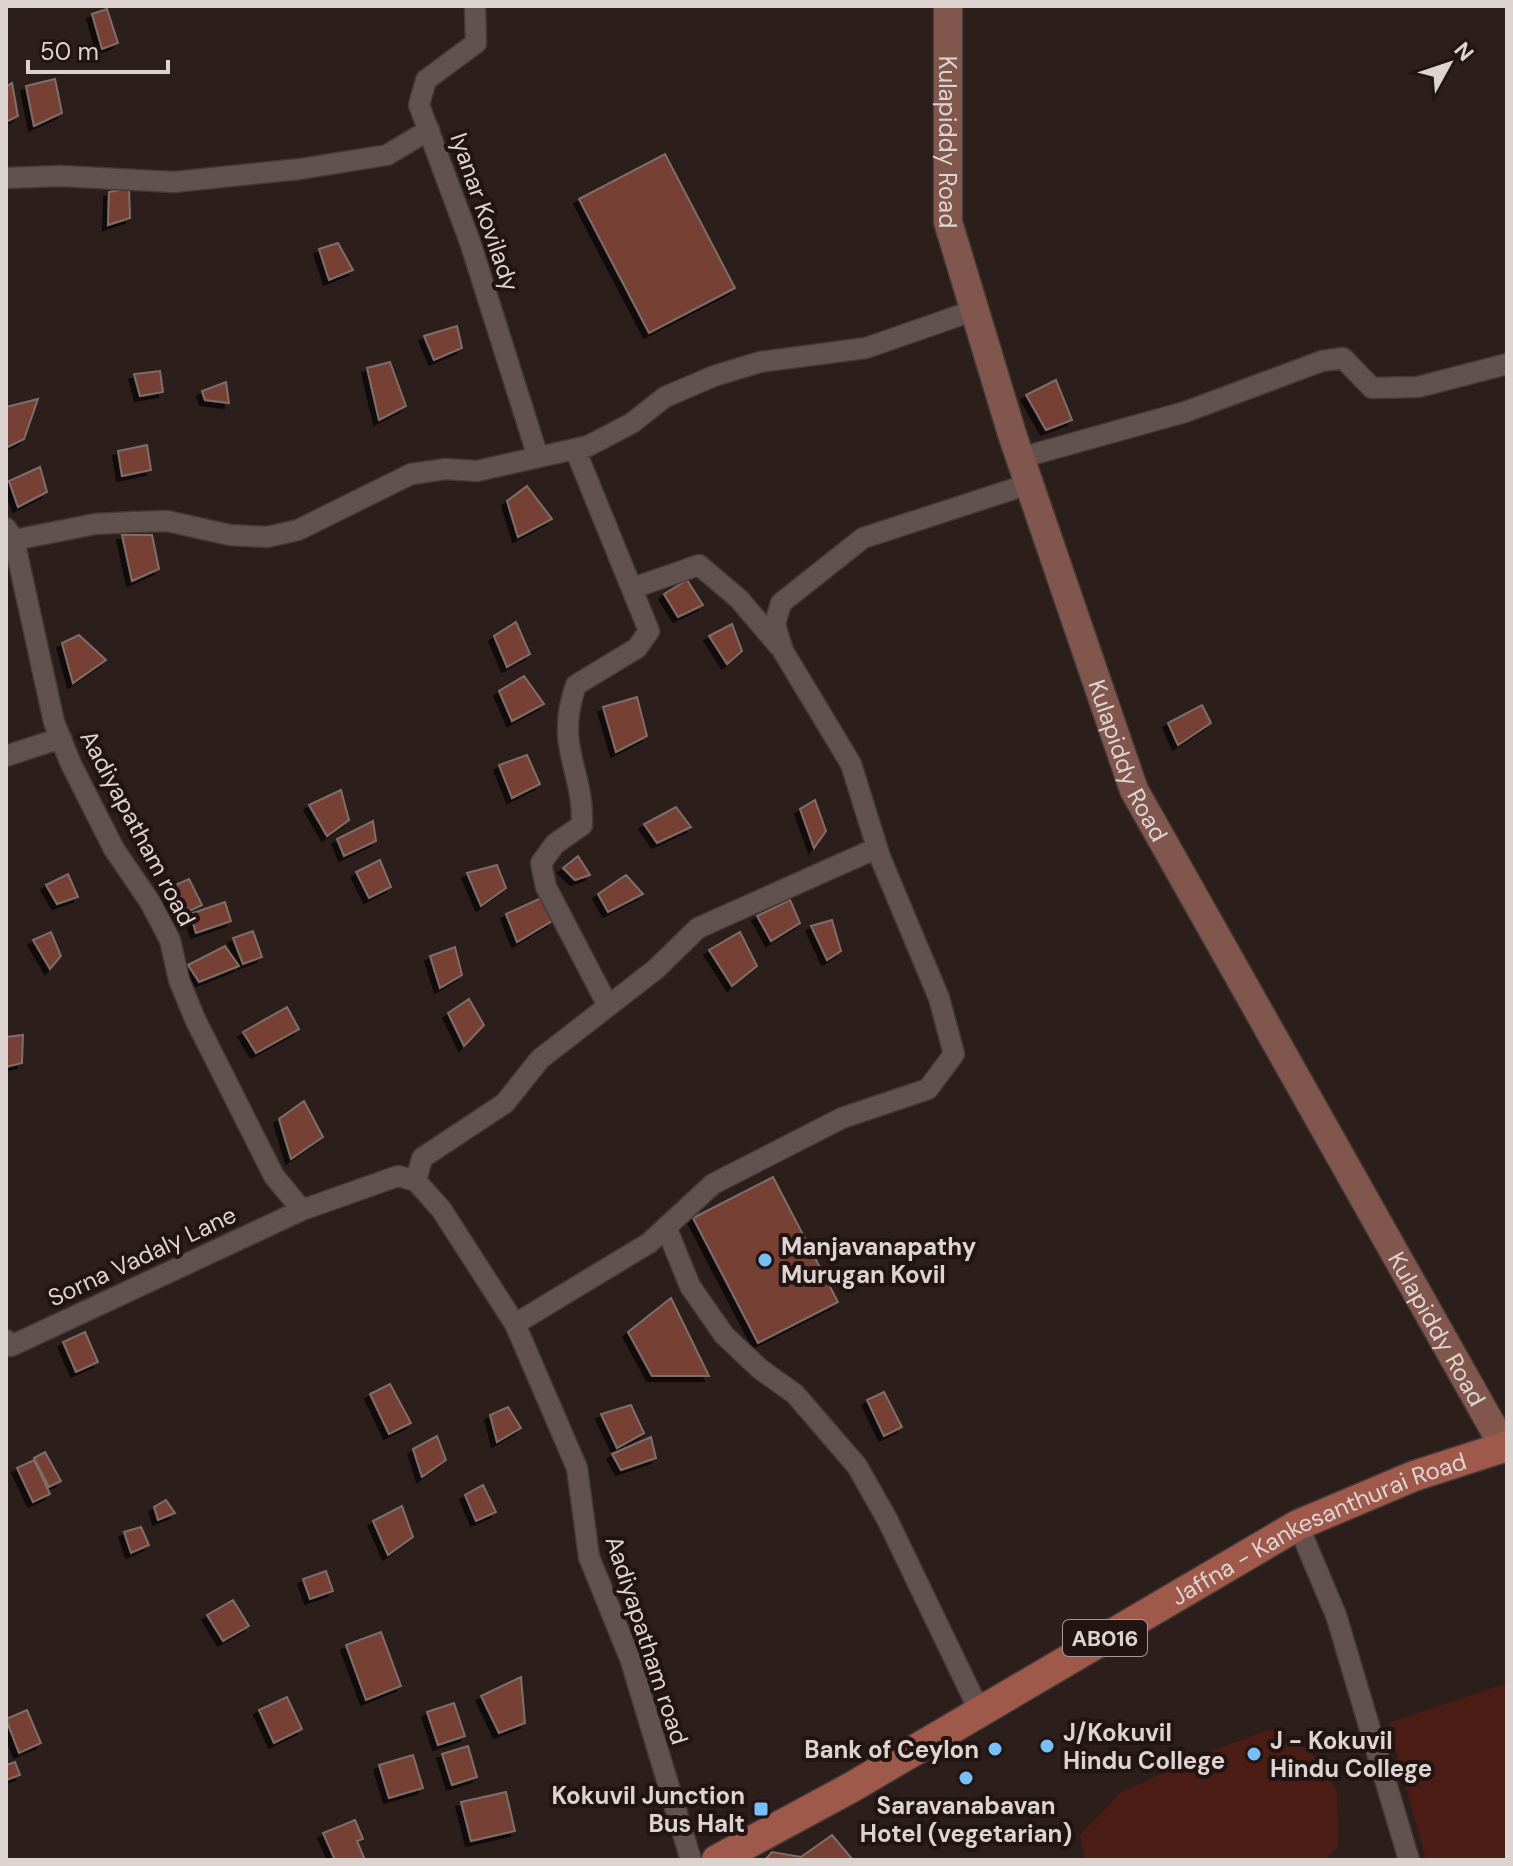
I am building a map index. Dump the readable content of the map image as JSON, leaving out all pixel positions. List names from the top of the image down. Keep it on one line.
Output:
{"streets":{"main road":["Kulapiddy Road","Jaffna - Kankesanthurai Road","AB016"],"street":["Iyanar Kovilady","Aadiyapatham road","Sorna Vadaly Lane"]},"crossings":[["Kulapiddy Road","Jaffna - Kankesanthurai Road"],["Aadiyapatham road","Sorna Vadaly Lane"]],"places":{"other":["Manjavanapathy Murugan Kovil","J/Kokuvil Hindu College","Bank of Ceylon","J - Kokuvil Hindu College","Saravanabavan Hotel (vegetarian)"],"transit":["Kokuvil Junction Bus Halt"]},"scale_bar":"50 m","north":"top right"}
